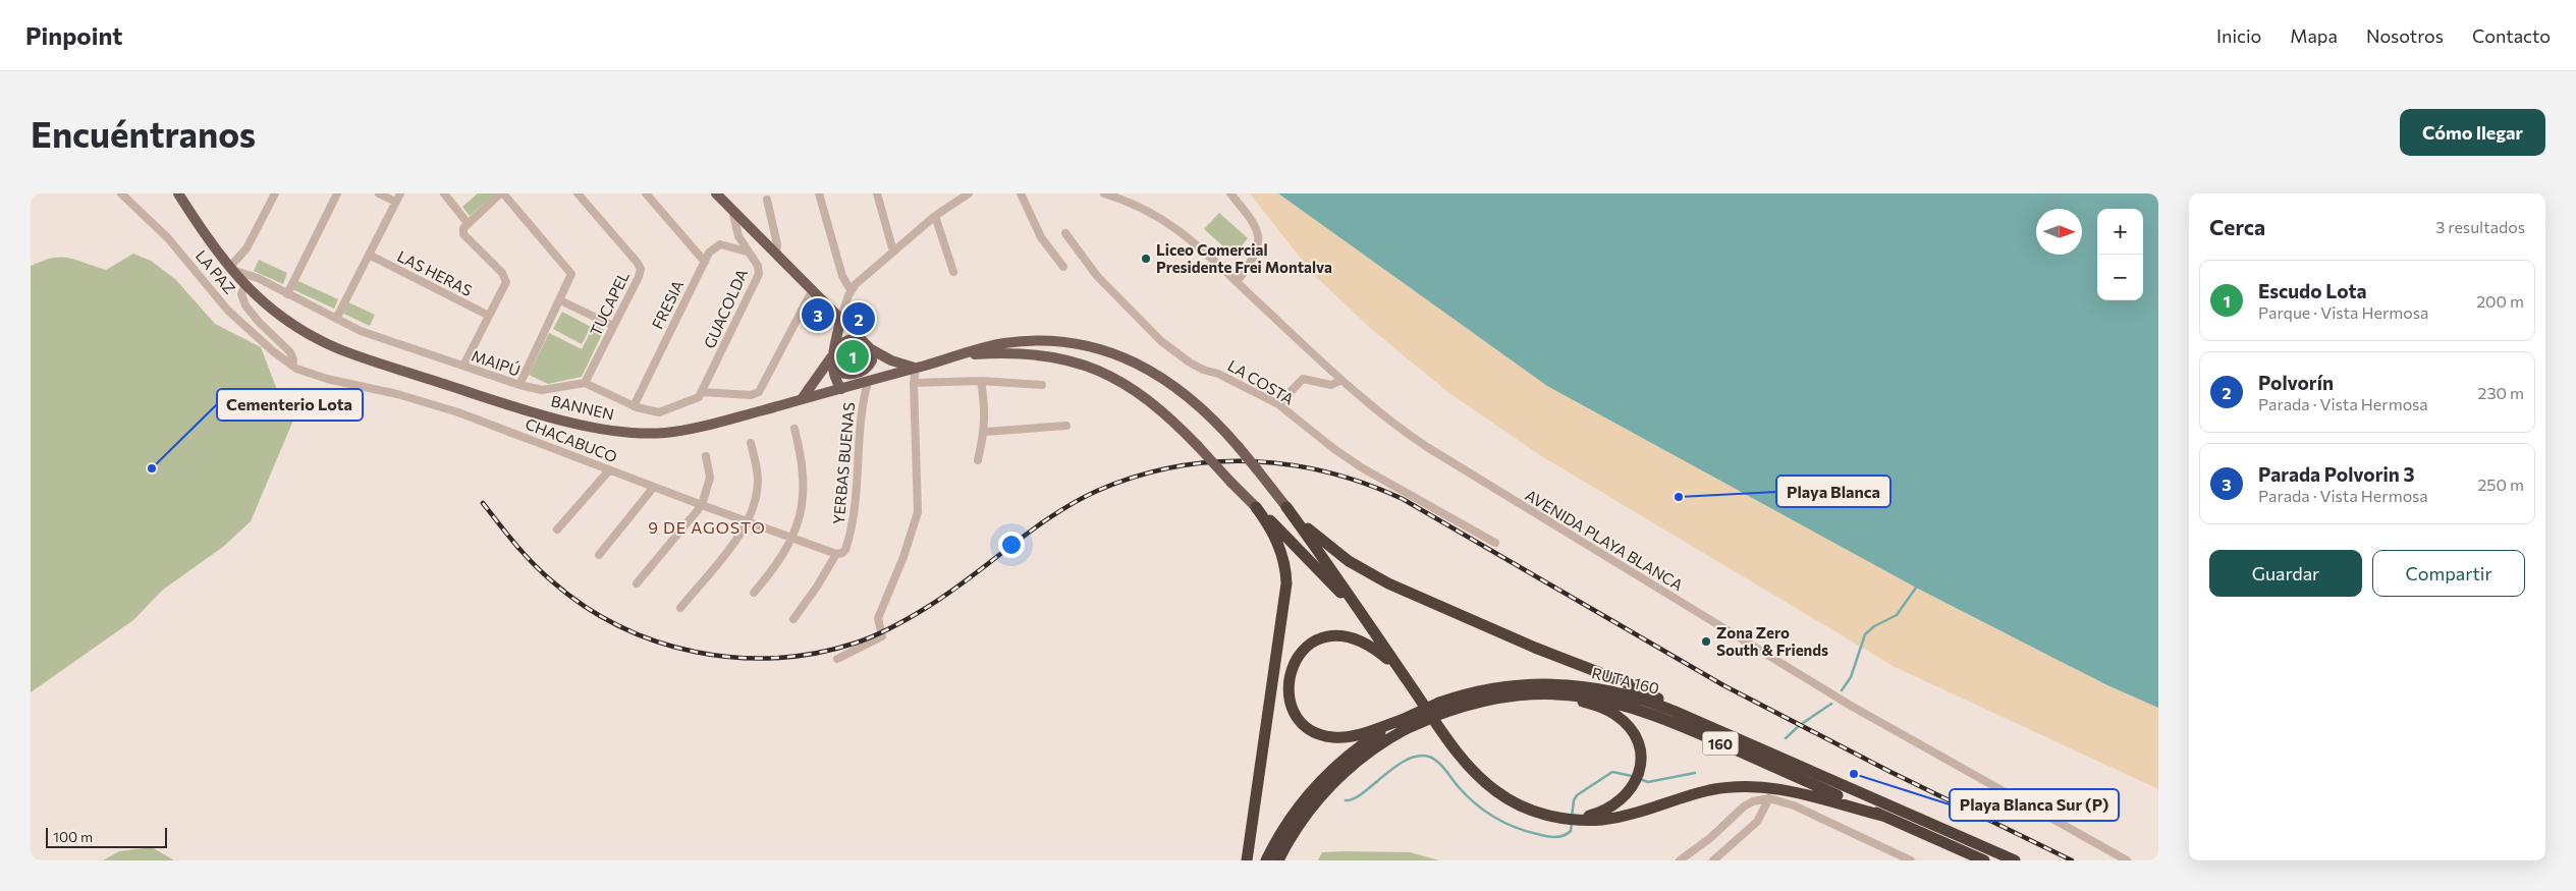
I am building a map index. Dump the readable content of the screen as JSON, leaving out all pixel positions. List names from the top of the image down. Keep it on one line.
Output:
{"streets":{"highway":["RUTA 160","160"],"main road":["LA PAZ","BANNEN"],"street":["LAS HERAS","TUCAPEL","FRESIA","GUACOLDA","MAIPÚ","LA COSTA","CHACABUCO","YERBAS BUENAS","AVENIDA PLAYA BLANCA"]},"crossings":[["LA PAZ","MAIPÚ"],["LA PAZ","BANNEN"],["LA PAZ","CHACABUCO"],["TUCAPEL","MAIPÚ"],["FRESIA","GUACOLDA"],["MAIPÚ","BANNEN"],["BANNEN","YERBAS BUENAS"],["CHACABUCO","YERBAS BUENAS"]],"districts":["9 DE AGOSTO"],"places":["Liceo Comercial Presidente Frei Montalva","Cementerio Lota","Playa Blanca","Zona Zero South & Friends","Playa Blanca Sur (P)"],"scale_bar":"100 m","north":"right","page":{"header":"Pinpoint","nav":["Inicio","Mapa","Nosotros","Contacto"],"buttons":["Cómo llegar",["Guardar","Compartir"]],"title":"Encuéntranos","heading":["Cerca","3 resultados"],"map_buttons":["+","−"],"list":[{"mark":"1","name":"Escudo Lota","note":"Parque · Vista Hermosa","value":"200 m"},{"mark":"2","name":"Polvorín","note":"Parada · Vista Hermosa","value":"230 m"},{"mark":"3","name":"Parada Polvorin 3","note":"Parada · Vista Hermosa","value":"250 m"}],"pins":["3","2","1"],"scale":"100 m"}}
